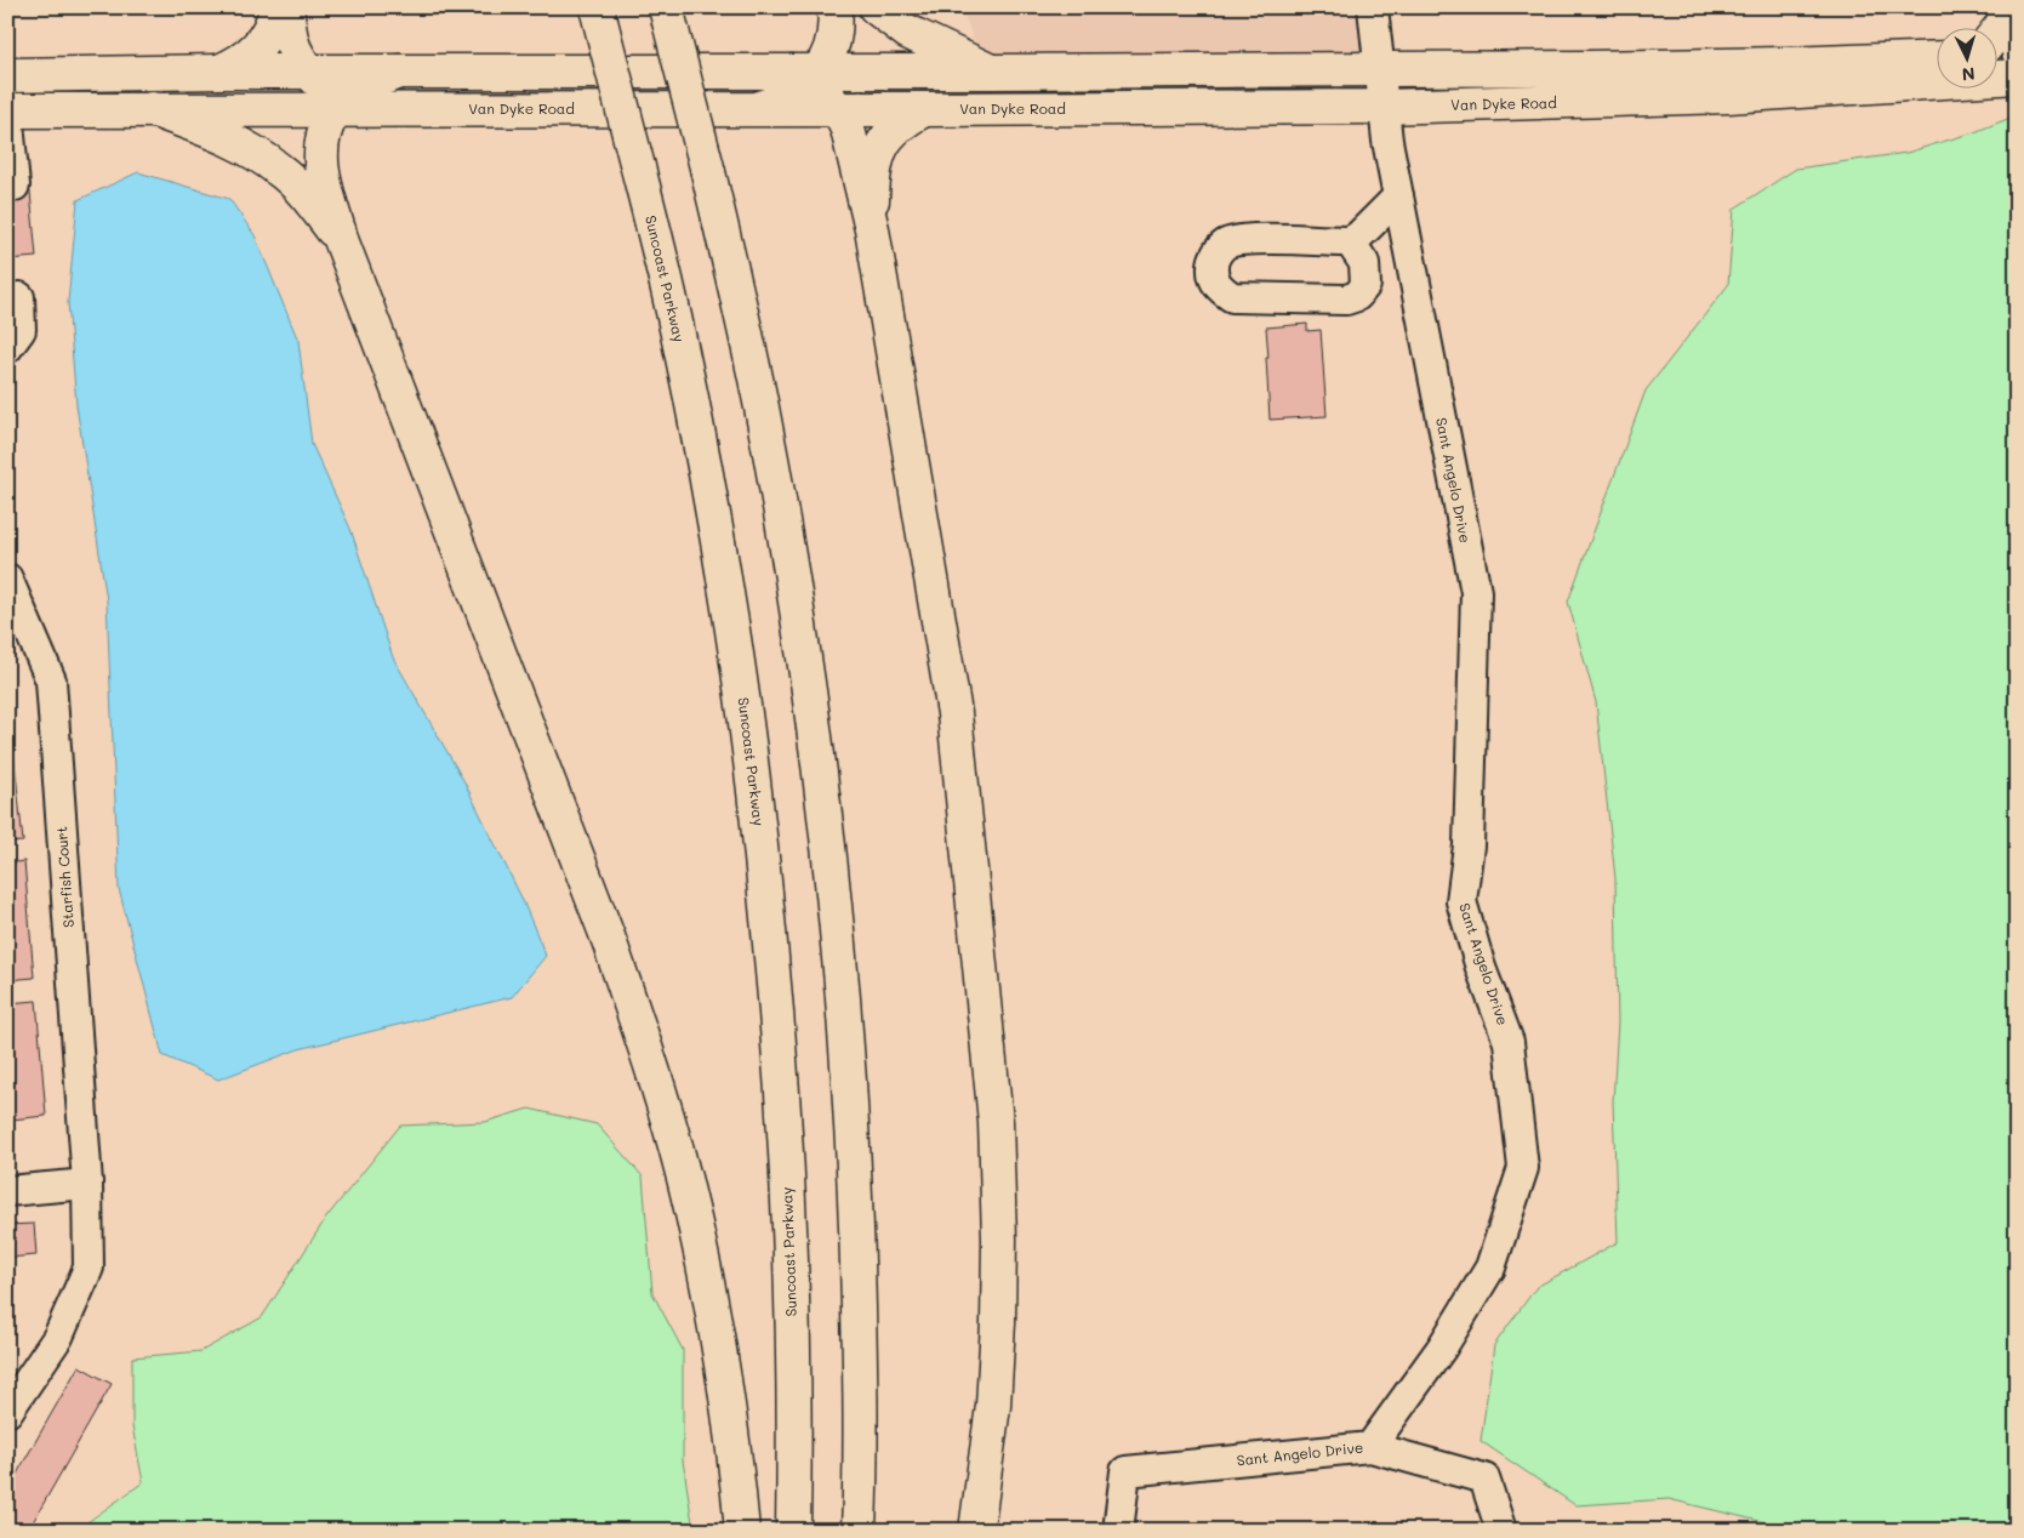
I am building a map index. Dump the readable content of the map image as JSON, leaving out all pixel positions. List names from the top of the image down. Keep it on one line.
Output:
{"streets":{"main road":["Van Dyke Road","Suncoast Parkway"],"street":["Sant Angelo Drive","Starfish Court"]},"crossings":[["Van Dyke Road","Sant Angelo Drive"]],"north":"bottom"}
